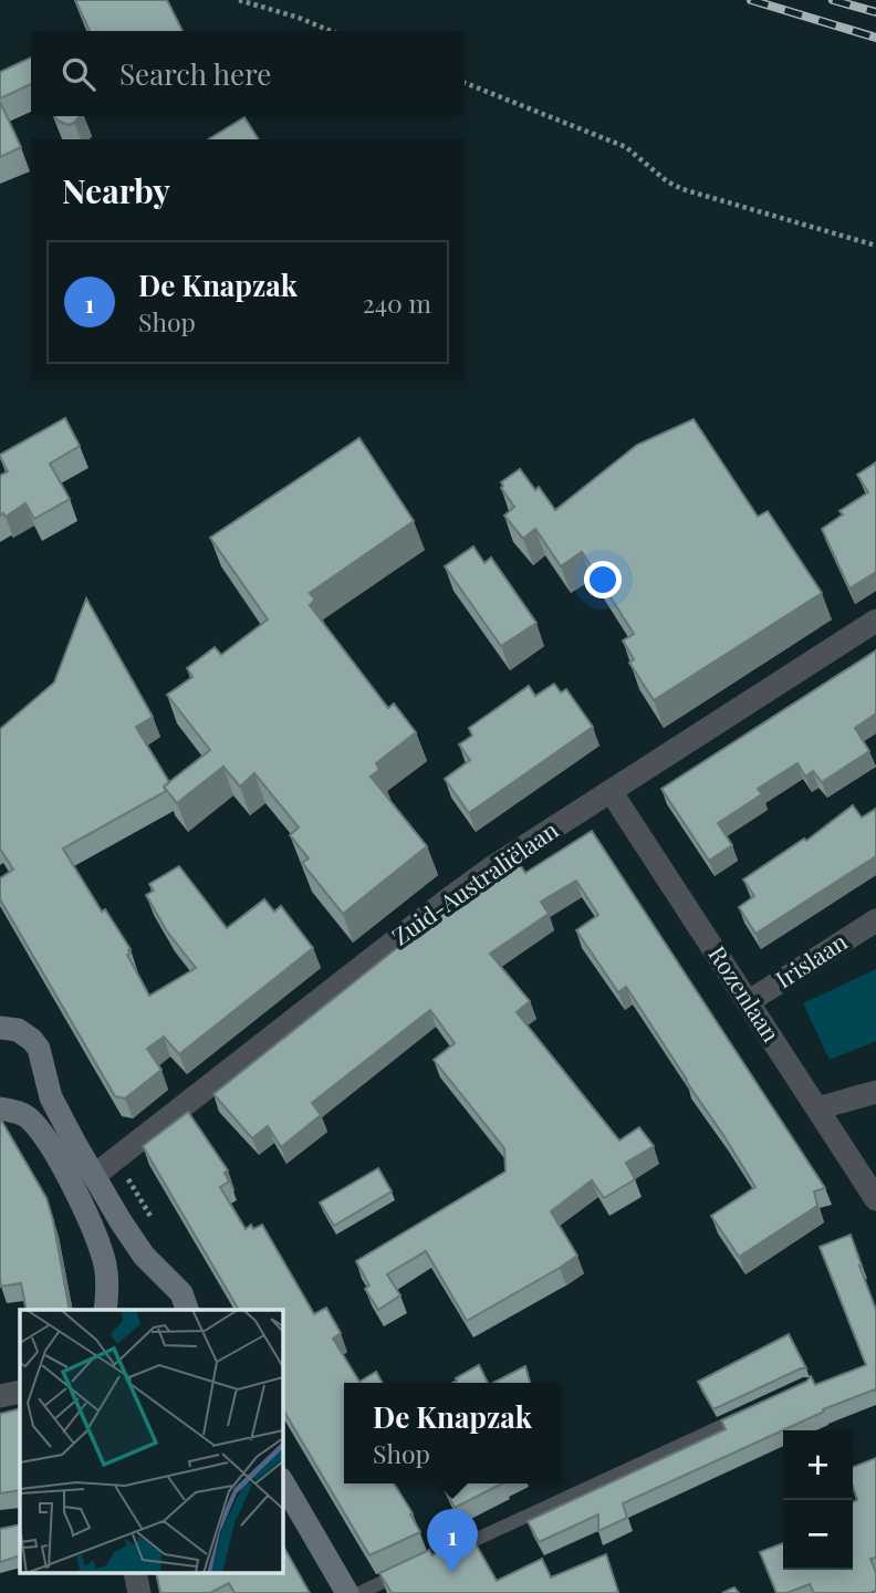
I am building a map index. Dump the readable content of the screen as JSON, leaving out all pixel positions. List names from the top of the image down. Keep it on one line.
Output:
{"streets":{"street":["Zuid-Australiëlaan","Irislaan","Rozenlaan"]},"crossings":[["Zuid-Australiëlaan","Rozenlaan"],["Irislaan","Rozenlaan"]],"page":{"search":"Search here","heading":"Nearby","list":[{"mark":"1","name":"De Knapzak","note":"Shop","value":"240 m"}],"popup":["De Knapzak","Shop"],"map_buttons":["+","−"],"pins":"1"}}
